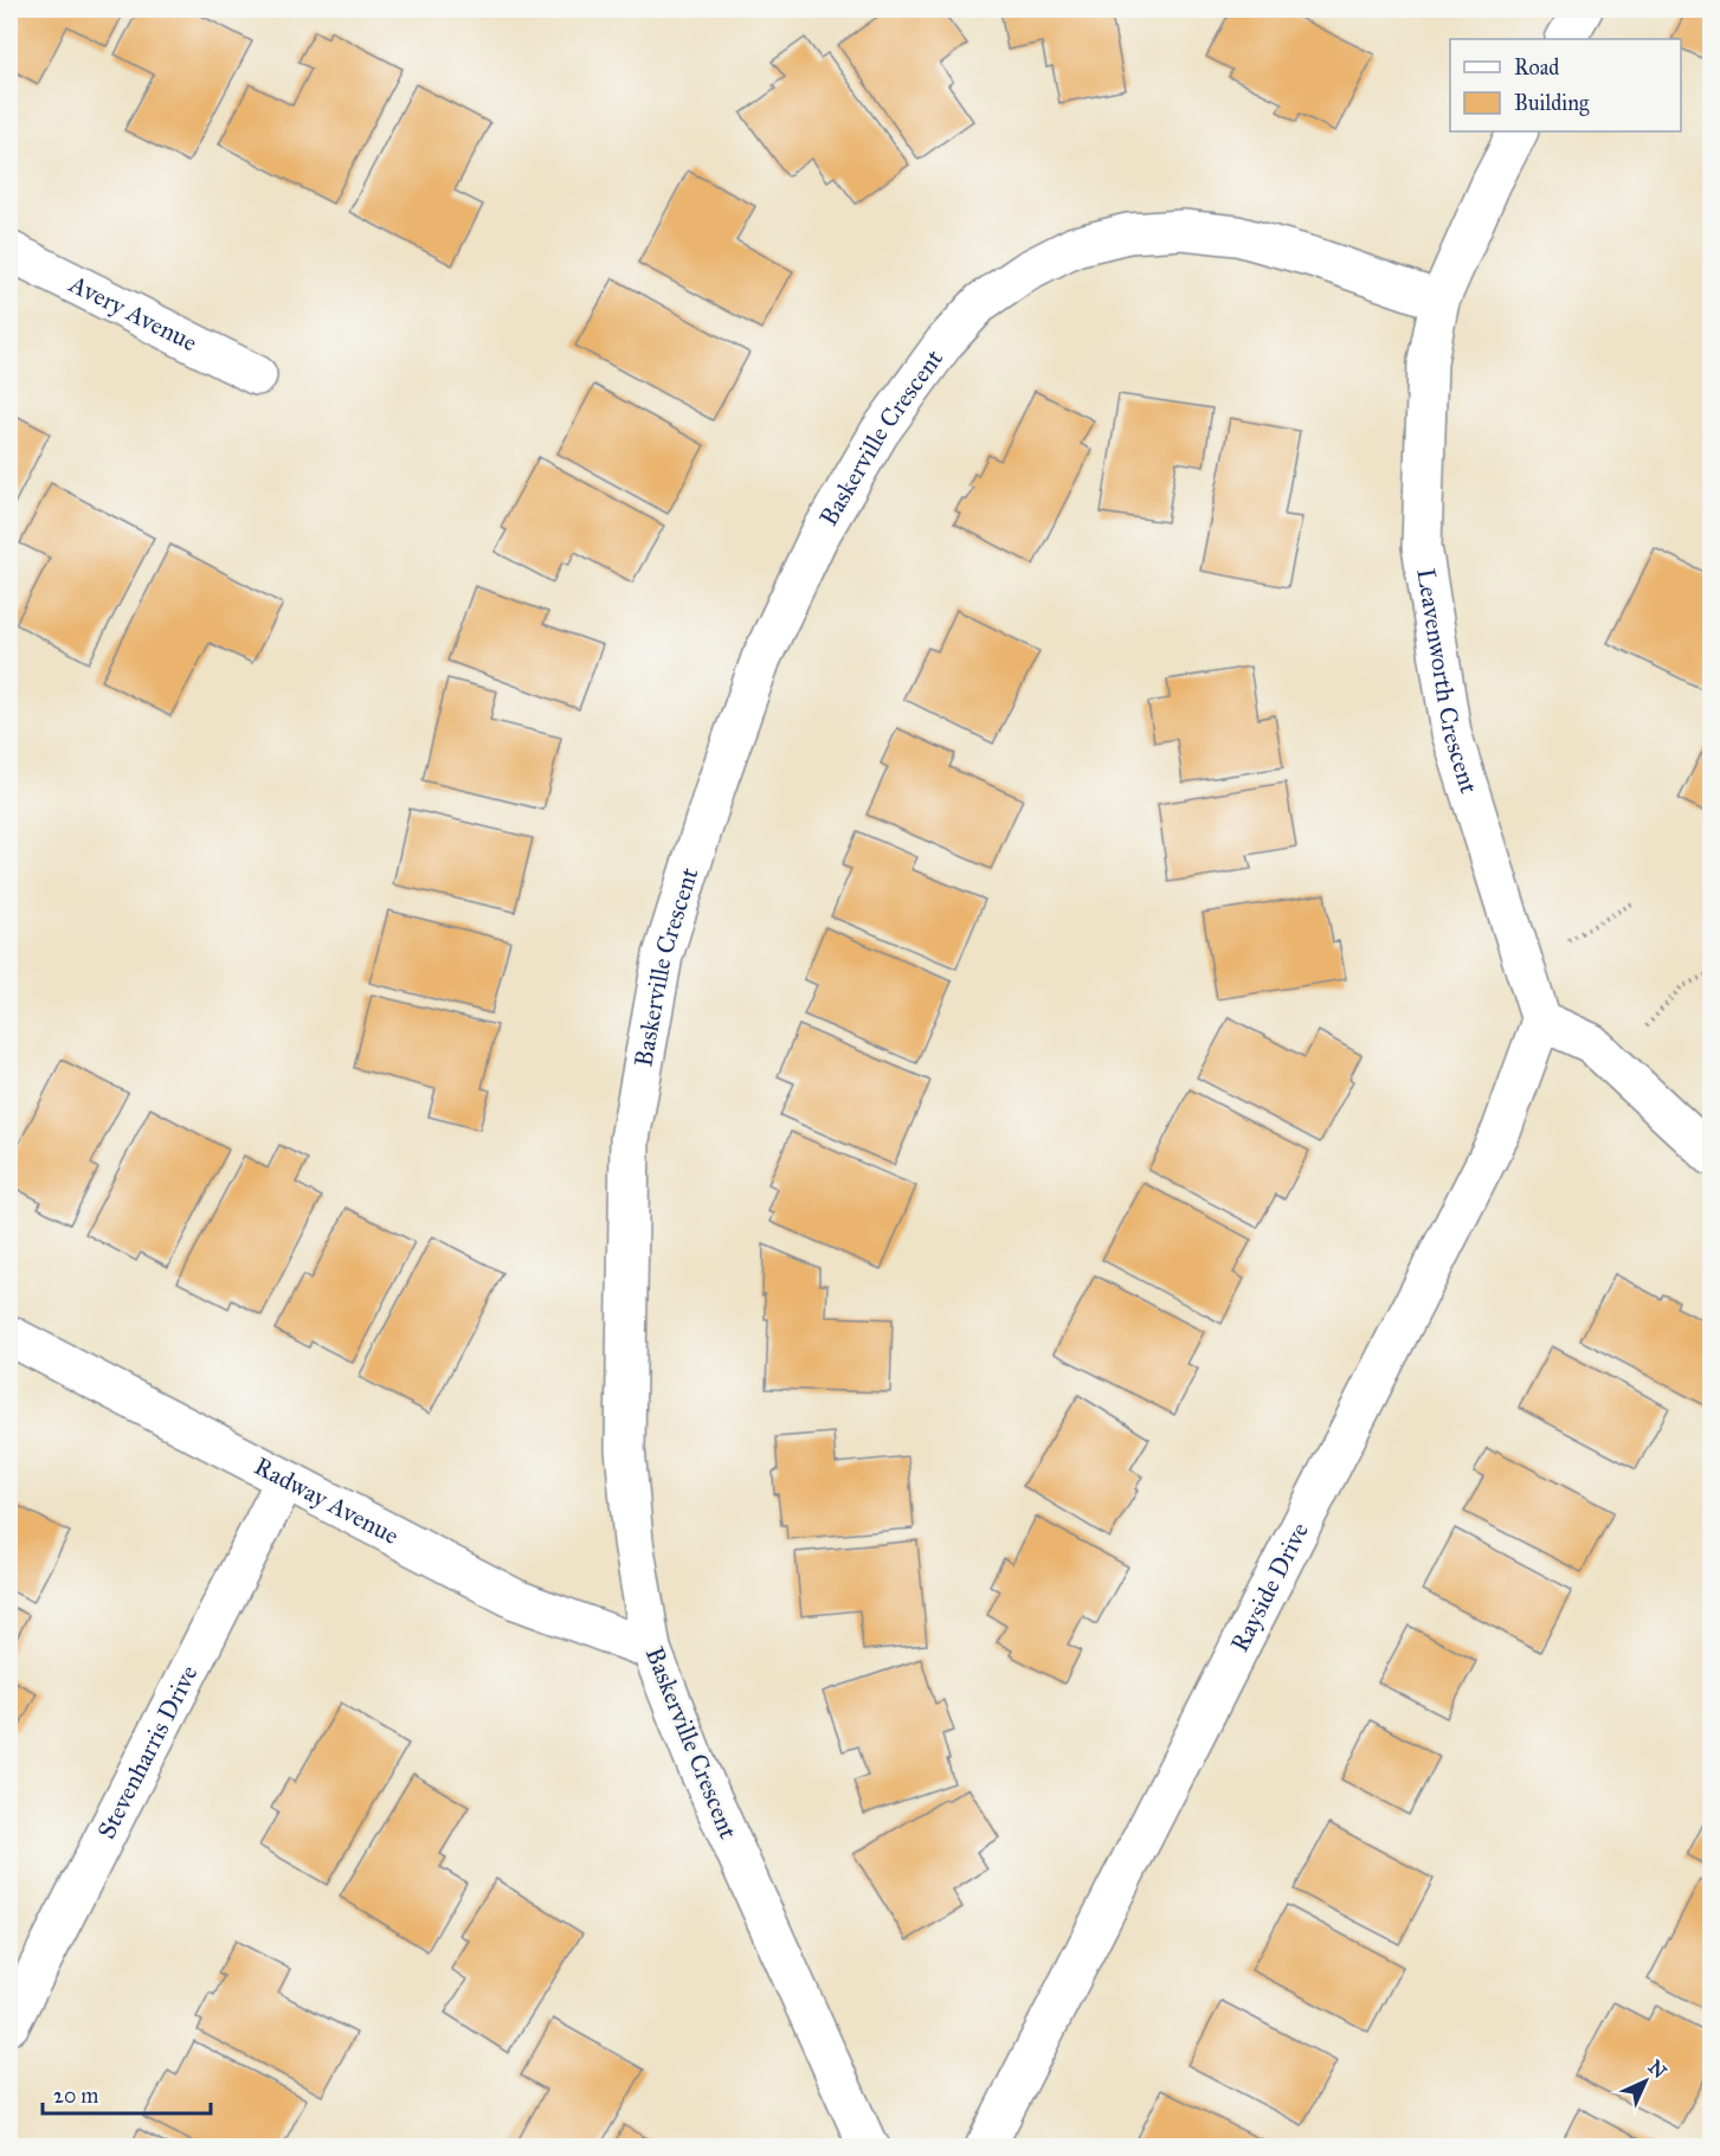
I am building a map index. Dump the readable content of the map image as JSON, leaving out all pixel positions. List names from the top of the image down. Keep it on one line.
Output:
{"streets":{"street":["Avery Avenue","Baskerville Crescent","Leavenworth Crescent","Radway Avenue","Rayside Drive","Stevenharris Drive"]},"crossings":[["Baskerville Crescent","Leavenworth Crescent"],["Baskerville Crescent","Radway Avenue"],["Leavenworth Crescent","Rayside Drive"],["Radway Avenue","Stevenharris Drive"]],"legend":["Road","Building"],"scale_bar":"20 m","north":"top right"}
